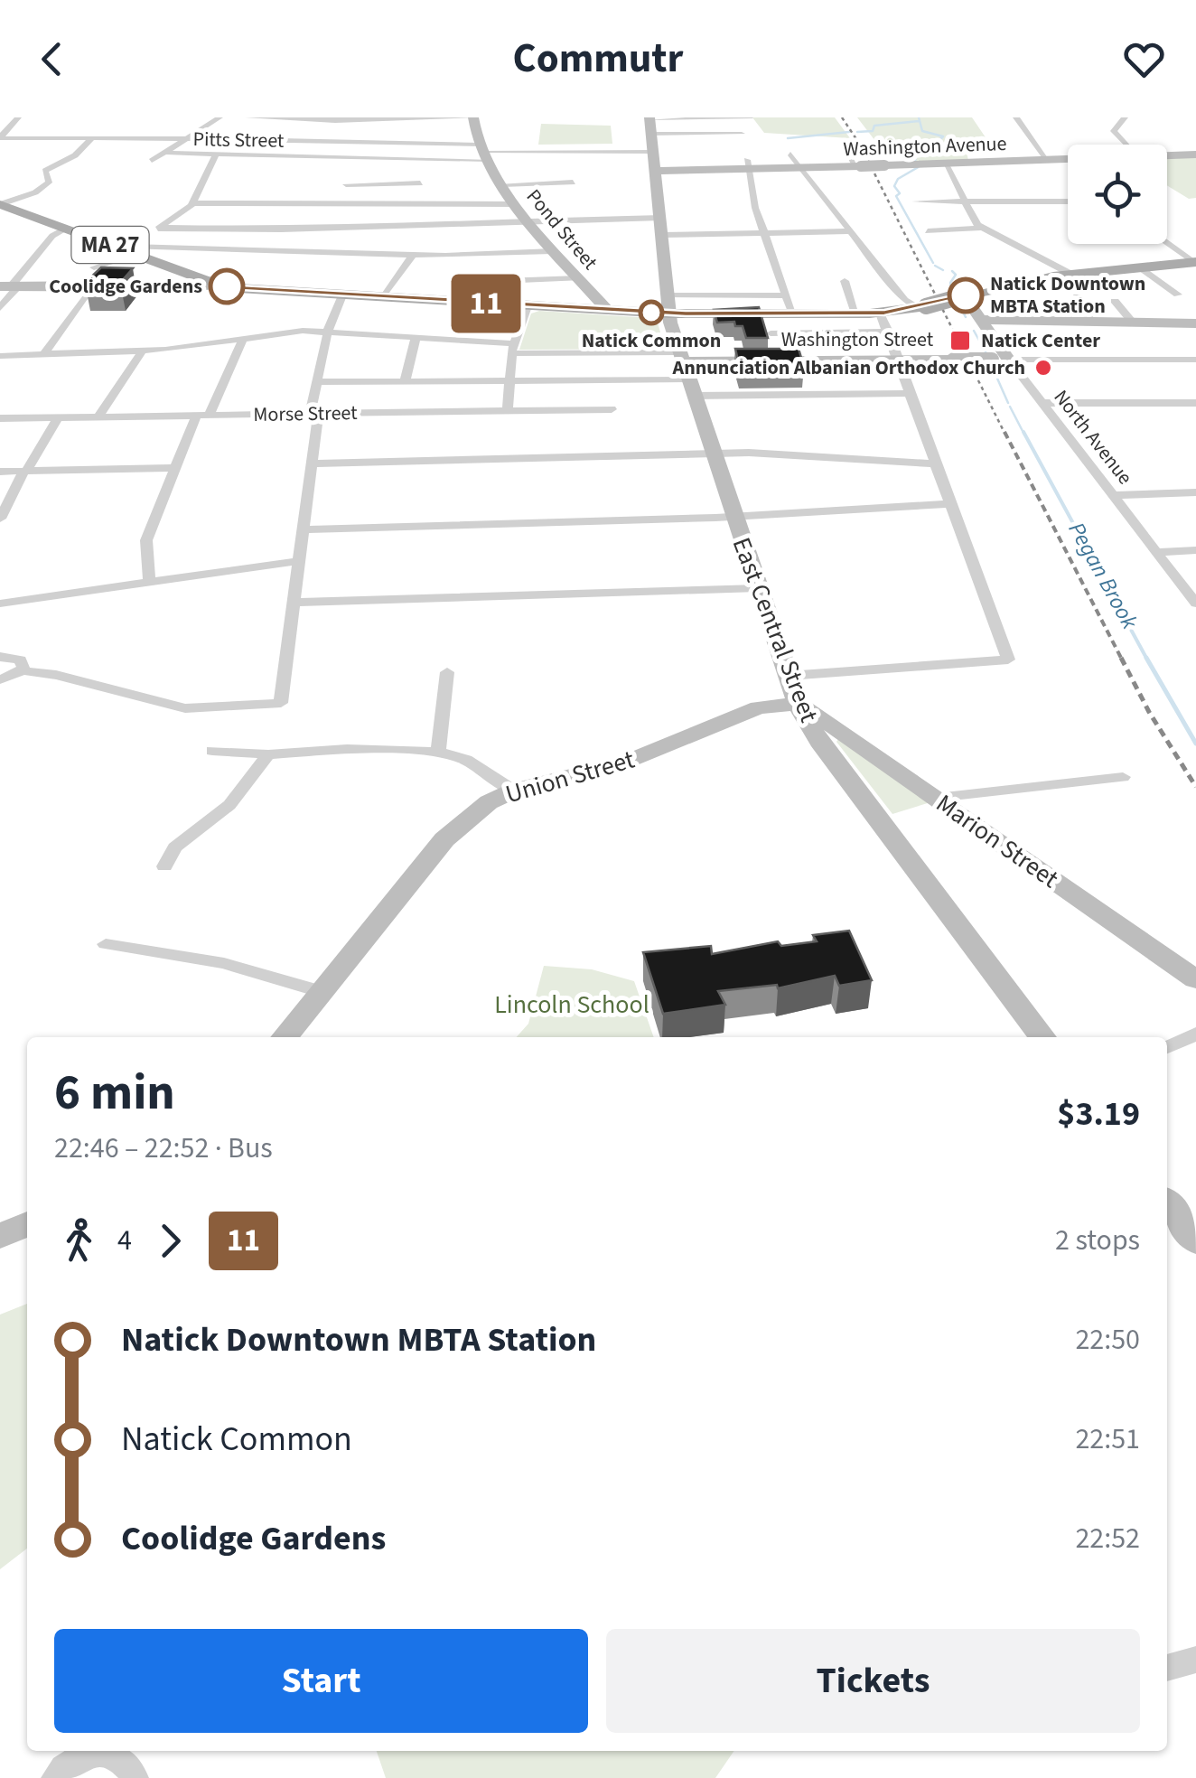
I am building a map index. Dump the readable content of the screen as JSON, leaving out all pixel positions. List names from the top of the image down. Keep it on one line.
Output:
{"streets":{"main road":["MA 27"],"street":["Pitts Street","Washington Avenue","Pond Street","Washington Street","Morse Street","North Avenue","East Central Street","Union Street","Marion Street"]},"crossings":[["Pitts Street","Pond Street"],["Washington Avenue","East Central Street"],["Pond Street","MA 27"],["MA 27","North Avenue"],["MA 27","East Central Street"],["Washington Street","North Avenue"],["Washington Street","East Central Street"],["East Central Street","Union Street"],["East Central Street","Marion Street"],["Union Street","Marion Street"]],"water":["Pegan Brook"],"parks":["Lincoln School"],"places":{"other":["Coolidge Gardens","Natick Downtown MBTA Station","Natick Common","Annunciation Albanian Orthodox Church"],"transit":["Natick Center"]},"lines":["bus line 11"],"page":{"header":"Commutr","on_map":"11","heading":["6 min","22:46 – 22:52 · Bus","$3.19"],"legs":["4","11","2 stops"],"list":[{"name":"Natick Downtown MBTA Station","value":"22:50"},{"name":"Natick Common","value":"22:51"},{"name":"Coolidge Gardens","value":"22:52"}],"buttons":["Start","Tickets"]}}
